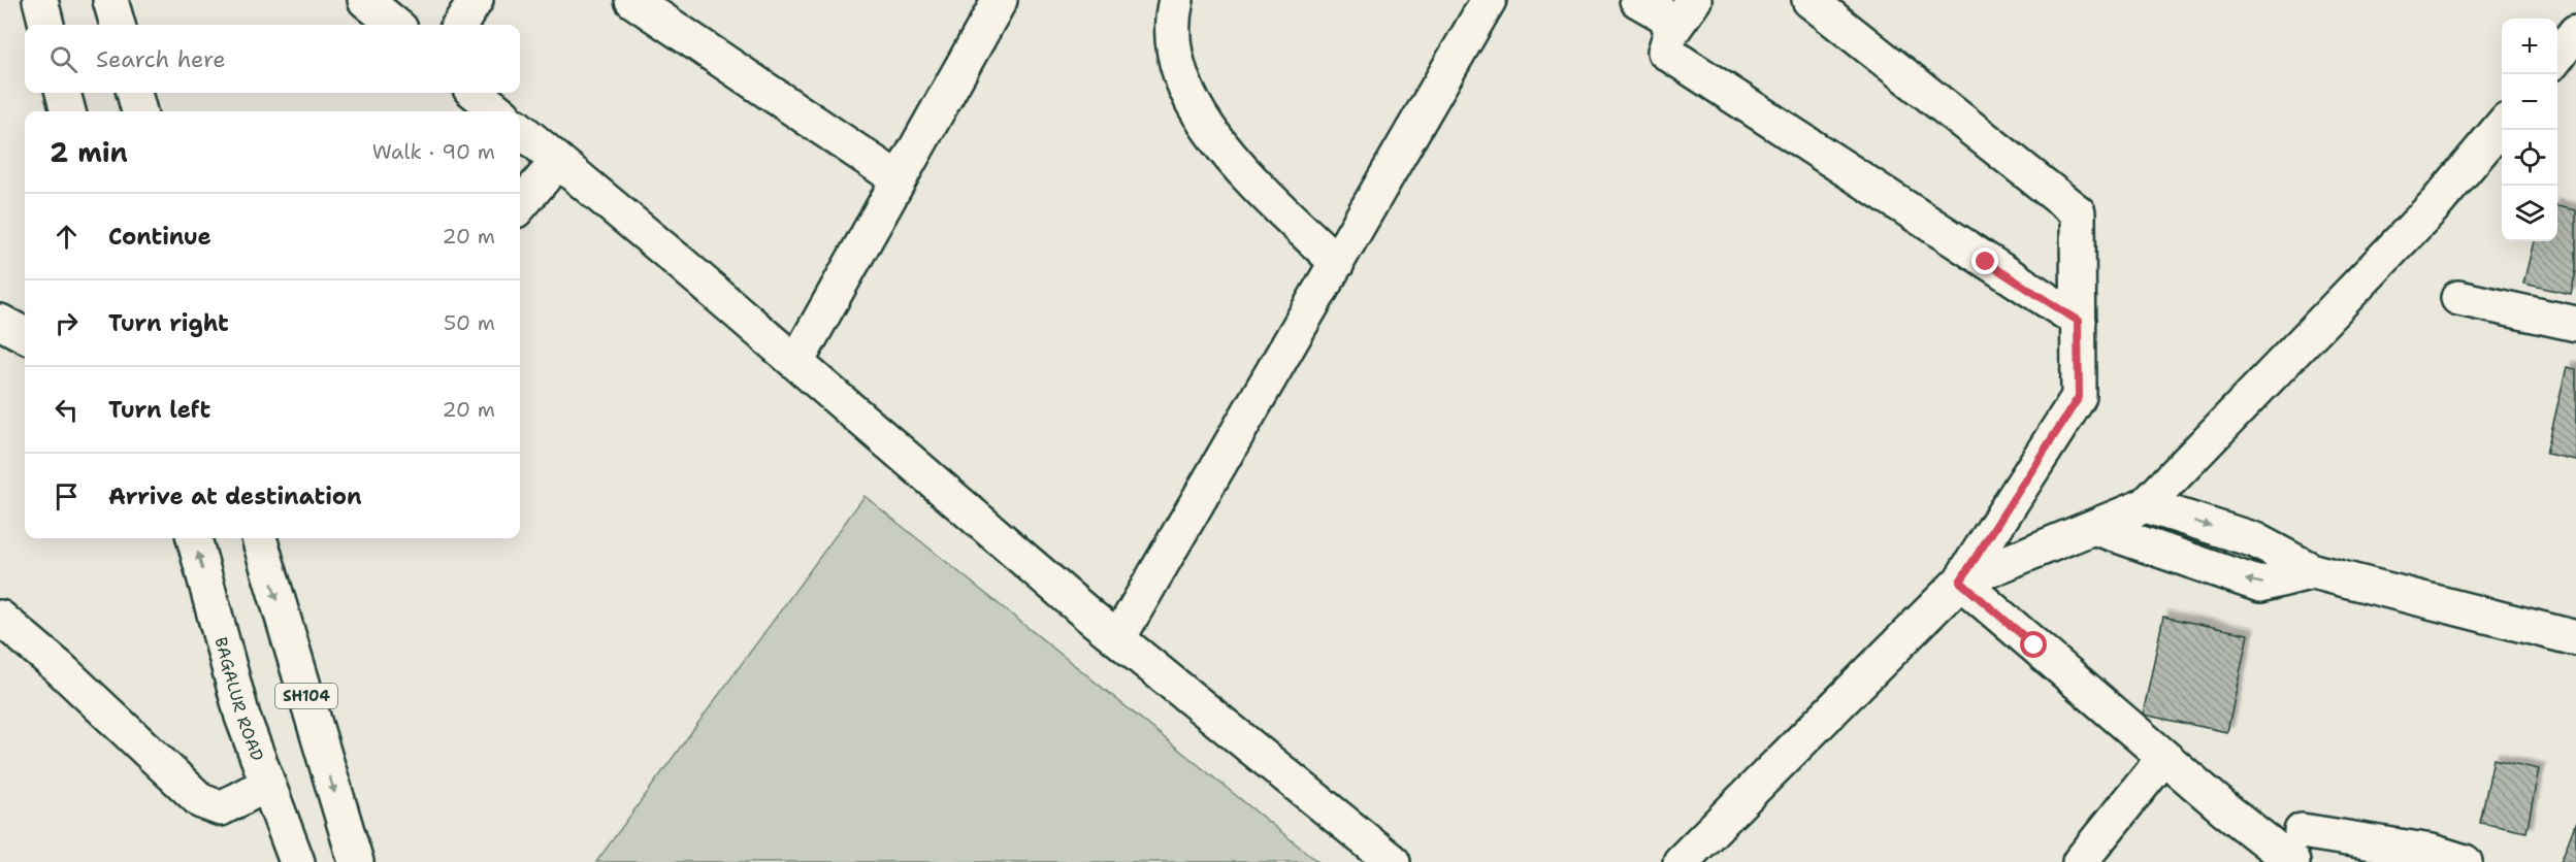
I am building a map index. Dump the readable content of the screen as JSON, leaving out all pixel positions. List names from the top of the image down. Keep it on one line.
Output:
{"streets":{"street":["SH104","BAGALUR ROAD"]},"page":{"map_buttons":["+","−"],"search":"Search here","heading":["2 min","Walk · 90 m"],"list":[["Continue","20 m"],["Turn right","50 m"],["Turn left","20 m"],"Arrive at destination"]}}
